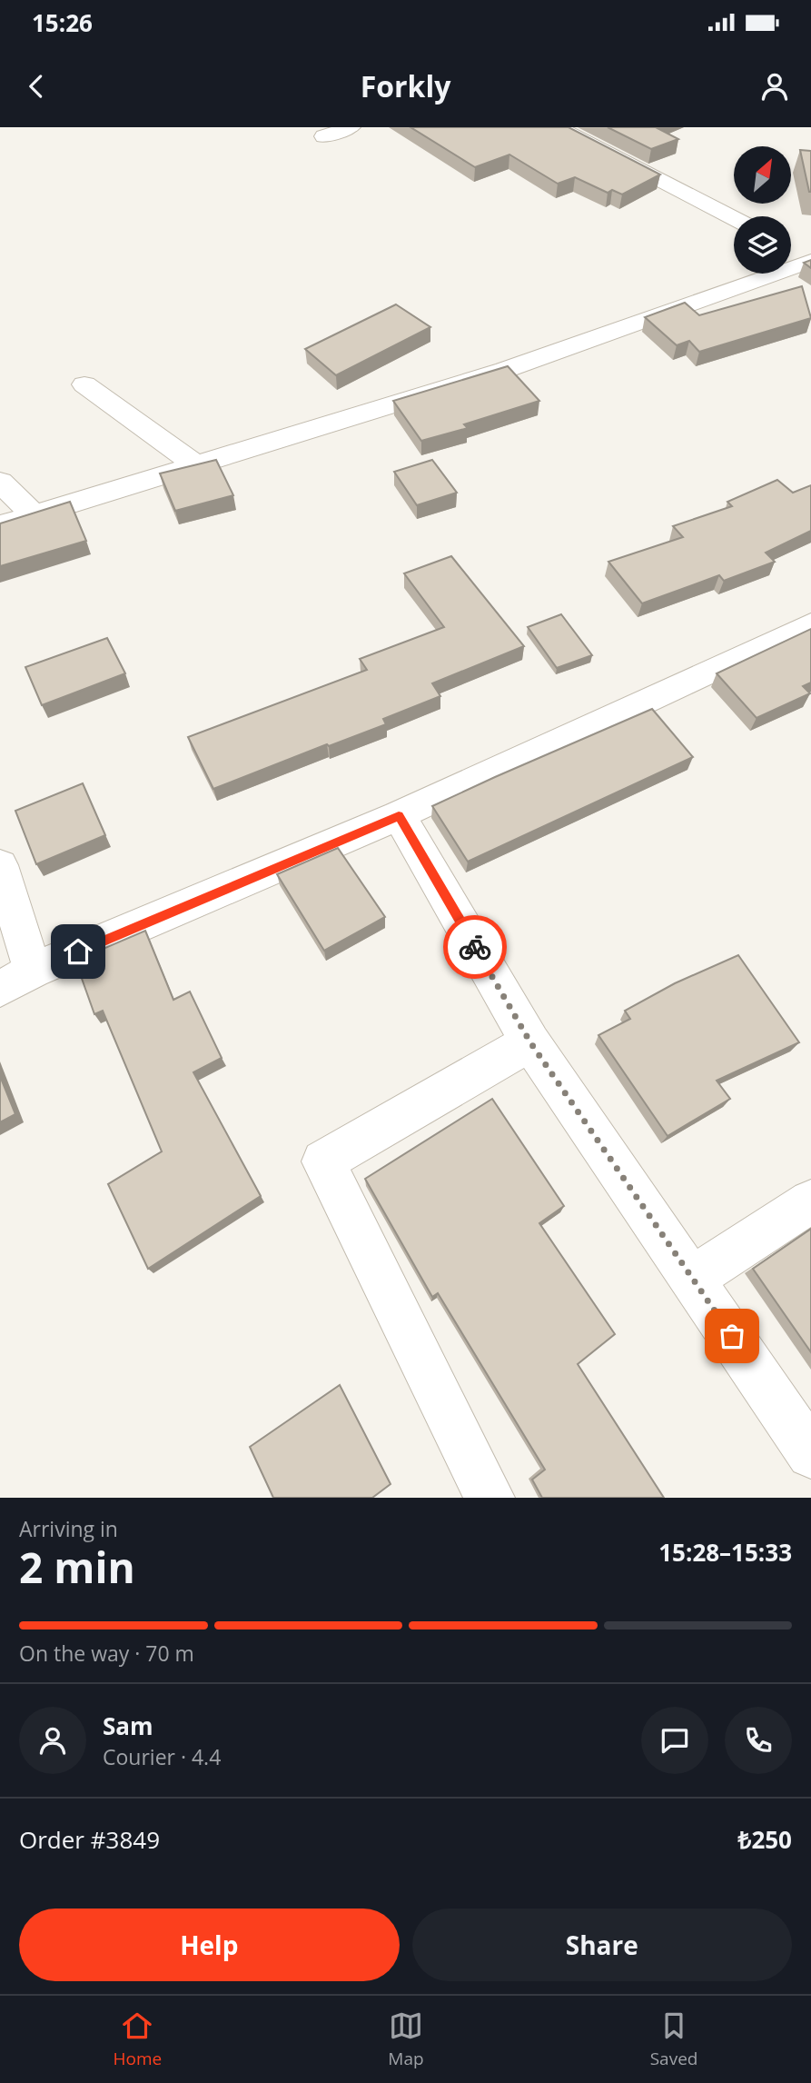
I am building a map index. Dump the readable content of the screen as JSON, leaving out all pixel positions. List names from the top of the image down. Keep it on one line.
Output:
{"north":"top right","page":{"status":"15:26","header":"Forkly","heading":["2 min","Arriving in","15:28–15:33"],"panel":["Sam","Courier · 4.4","Order #3849","₺250"],"bar":"On the way · 70 m","buttons":["Help","Share"],"tabs":["Home","Map","Saved"]}}
